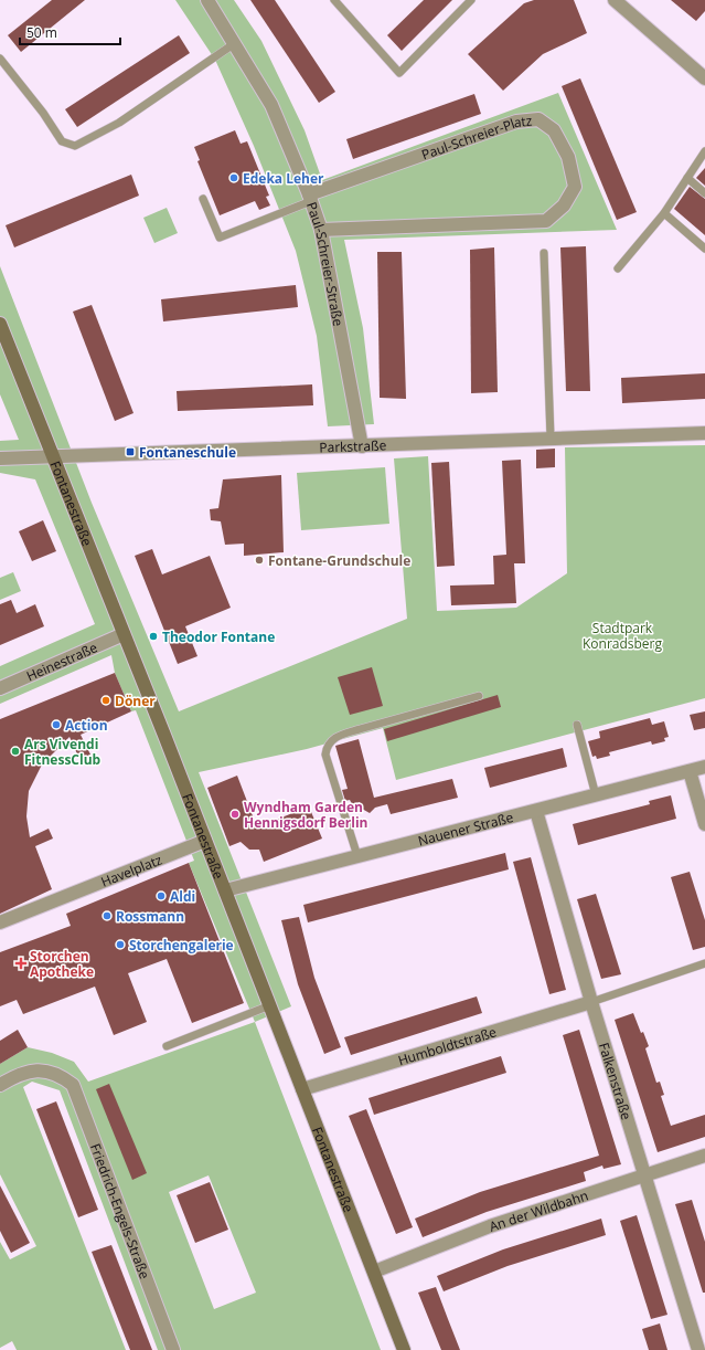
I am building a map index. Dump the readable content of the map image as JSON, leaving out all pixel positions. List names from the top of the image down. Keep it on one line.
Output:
{"streets":{"street":["Paul-Schreier-Platz","Paul-Schreier-Straße","Parkstraße","Fontanestraße","Heinestraße","Nauener Straße","Havelplatz","Humboldtstraße","Falkenstraße","Friedrich-Engels-Straße","An der Wildbahn"]},"crossings":[["Paul-Schreier-Platz","Paul-Schreier-Straße"],["Paul-Schreier-Straße","Parkstraße"],["Parkstraße","Fontanestraße"],["Fontanestraße","Heinestraße"],["Fontanestraße","Nauener Straße"],["Fontanestraße","Havelplatz"],["Fontanestraße","Humboldtstraße"],["Fontanestraße","An der Wildbahn"],["Nauener Straße","Falkenstraße"],["Humboldtstraße","Falkenstraße"],["Falkenstraße","An der Wildbahn"]],"parks":["Stadtpark Konradsberg"],"places":{"other":["Edeka Leher","Fontane-Grundschule","Theodor Fontane","Döner","Action","Ars Vivendi FitnessClub","Wyndham Garden Hennigsdorf Berlin","Aldi","Rossmann","Storchengalerie"],"transit":["Fontaneschule"],"health":["Storchen Apotheke"]},"scale_bar":"50 m"}
